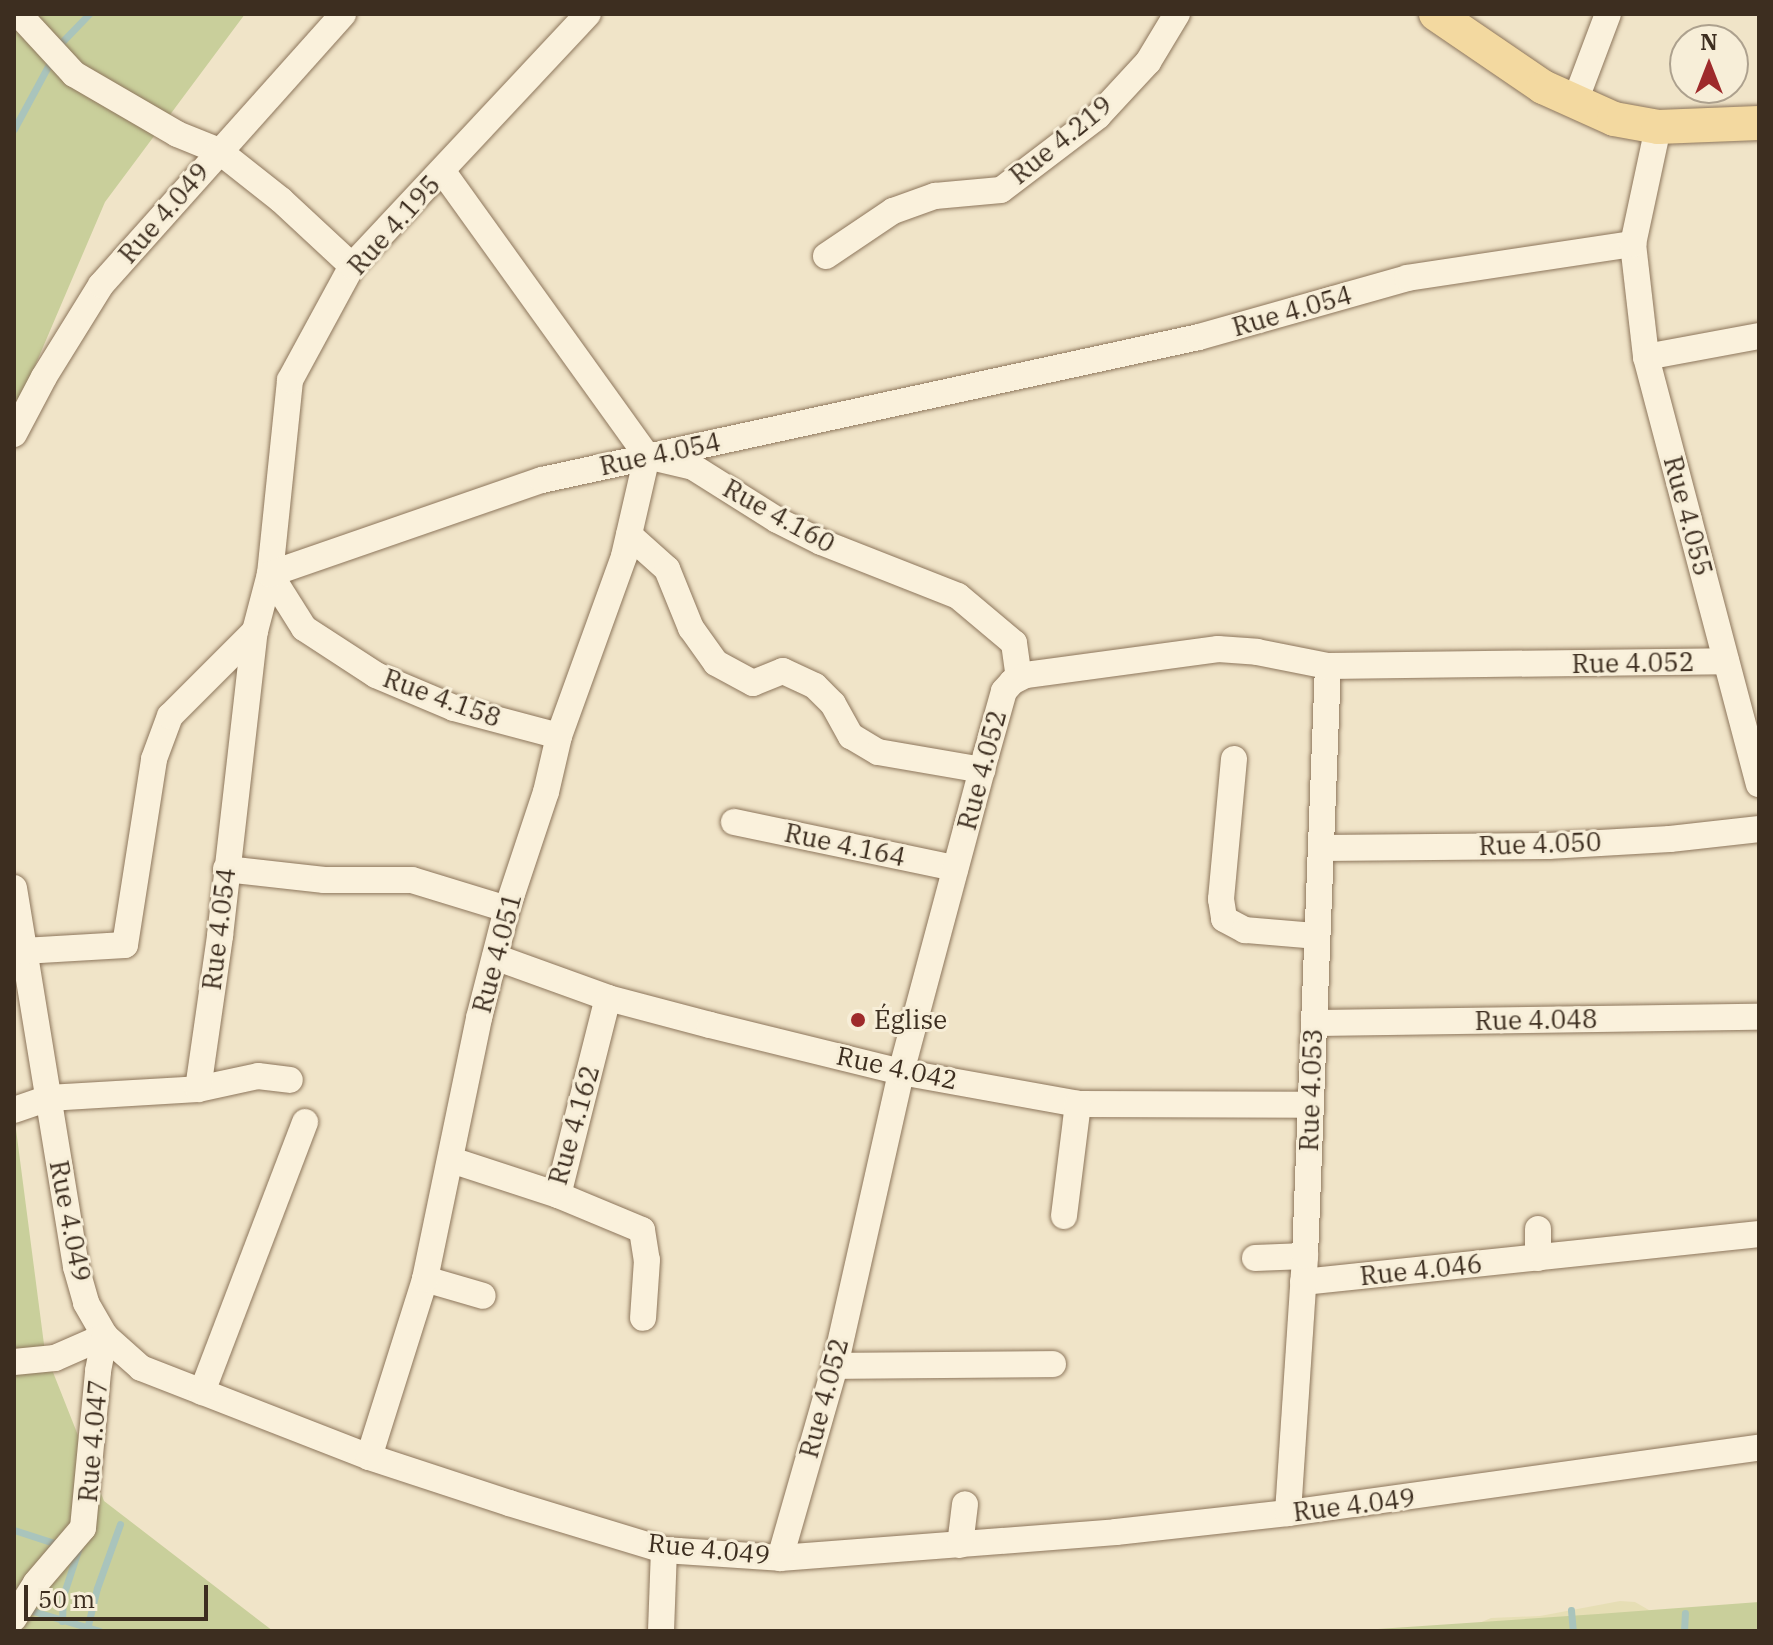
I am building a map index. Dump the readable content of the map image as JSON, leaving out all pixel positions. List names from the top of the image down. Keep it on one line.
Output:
{"streets":{"street":["Rue 4.219","Rue 4.049","Rue 4.195","Rue 4.054","Rue 4.160","Rue 4.055","Rue 4.052","Rue 4.158","Rue 4.050","Rue 4.164","Rue 4.051","Rue 4.048","Rue 4.042","Rue 4.053","Rue 4.162","Rue 4.046","Rue 4.047"]},"crossings":[["Rue 4.049","Rue 4.052"],["Rue 4.049","Rue 4.051"],["Rue 4.049","Rue 4.053"],["Rue 4.049","Rue 4.047"],["Rue 4.195","Rue 4.054"],["Rue 4.195","Rue 4.158"],["Rue 4.054","Rue 4.160"],["Rue 4.054","Rue 4.055"],["Rue 4.054","Rue 4.158"],["Rue 4.054","Rue 4.051"],["Rue 4.160","Rue 4.052"],["Rue 4.160","Rue 4.051"],["Rue 4.055","Rue 4.052"],["Rue 4.052","Rue 4.164"],["Rue 4.052","Rue 4.042"],["Rue 4.052","Rue 4.053"],["Rue 4.158","Rue 4.051"],["Rue 4.050","Rue 4.053"],["Rue 4.051","Rue 4.042"],["Rue 4.051","Rue 4.162"],["Rue 4.048","Rue 4.053"],["Rue 4.042","Rue 4.053"],["Rue 4.042","Rue 4.162"],["Rue 4.053","Rue 4.046"]],"places":["Église"],"scale_bar":"50 m","north":"top"}
